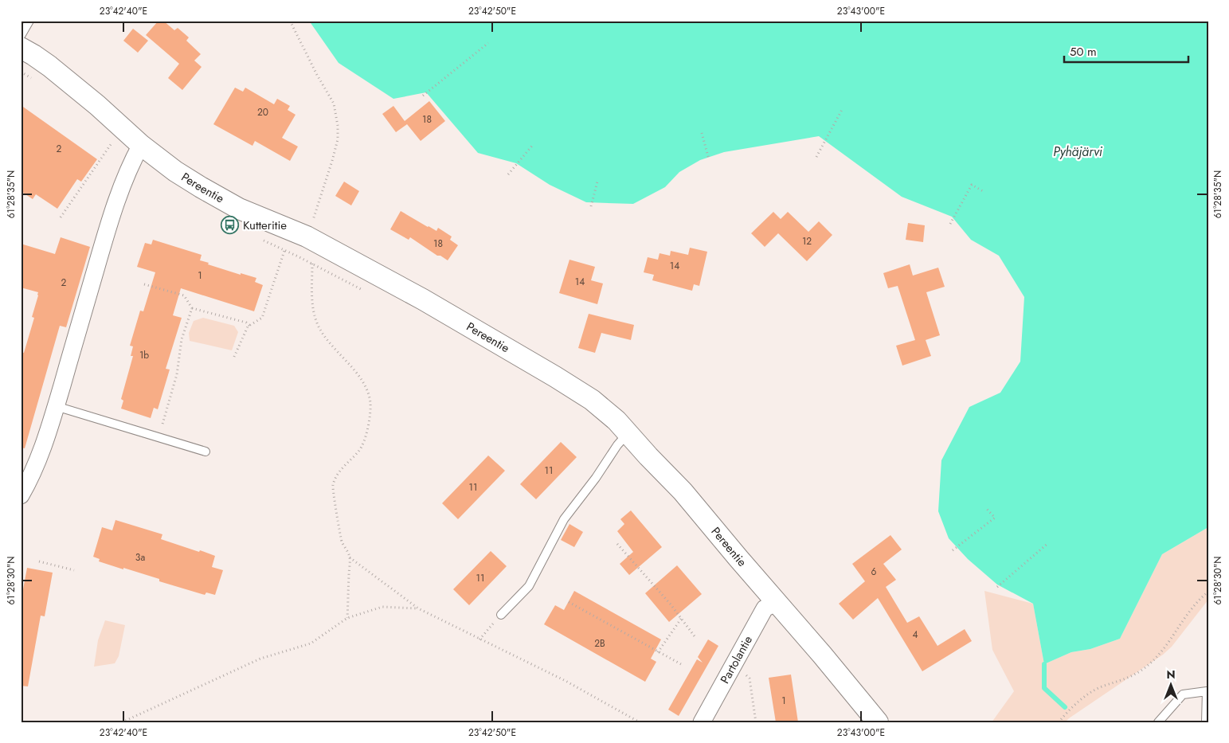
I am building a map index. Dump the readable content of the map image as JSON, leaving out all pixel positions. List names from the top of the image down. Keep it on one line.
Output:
{"streets":{"street":["Pereentie","Partolantie"]},"crossings":[["Pereentie","Partolantie"]],"water":["Pyhäjärvi"],"places":{"bus stop":["Kutteritie"]},"house_numbers":["20","18","2","12","18","14","1","14","2","1b","11","11","3a","6","11","4","2B","1"],"scale_bar":"50 m","north":"top","coordinates":["23°42'40\"E","23°42'50\"E","23°43'00\"E","61°28'35\"N","61°28'30\"N"]}
